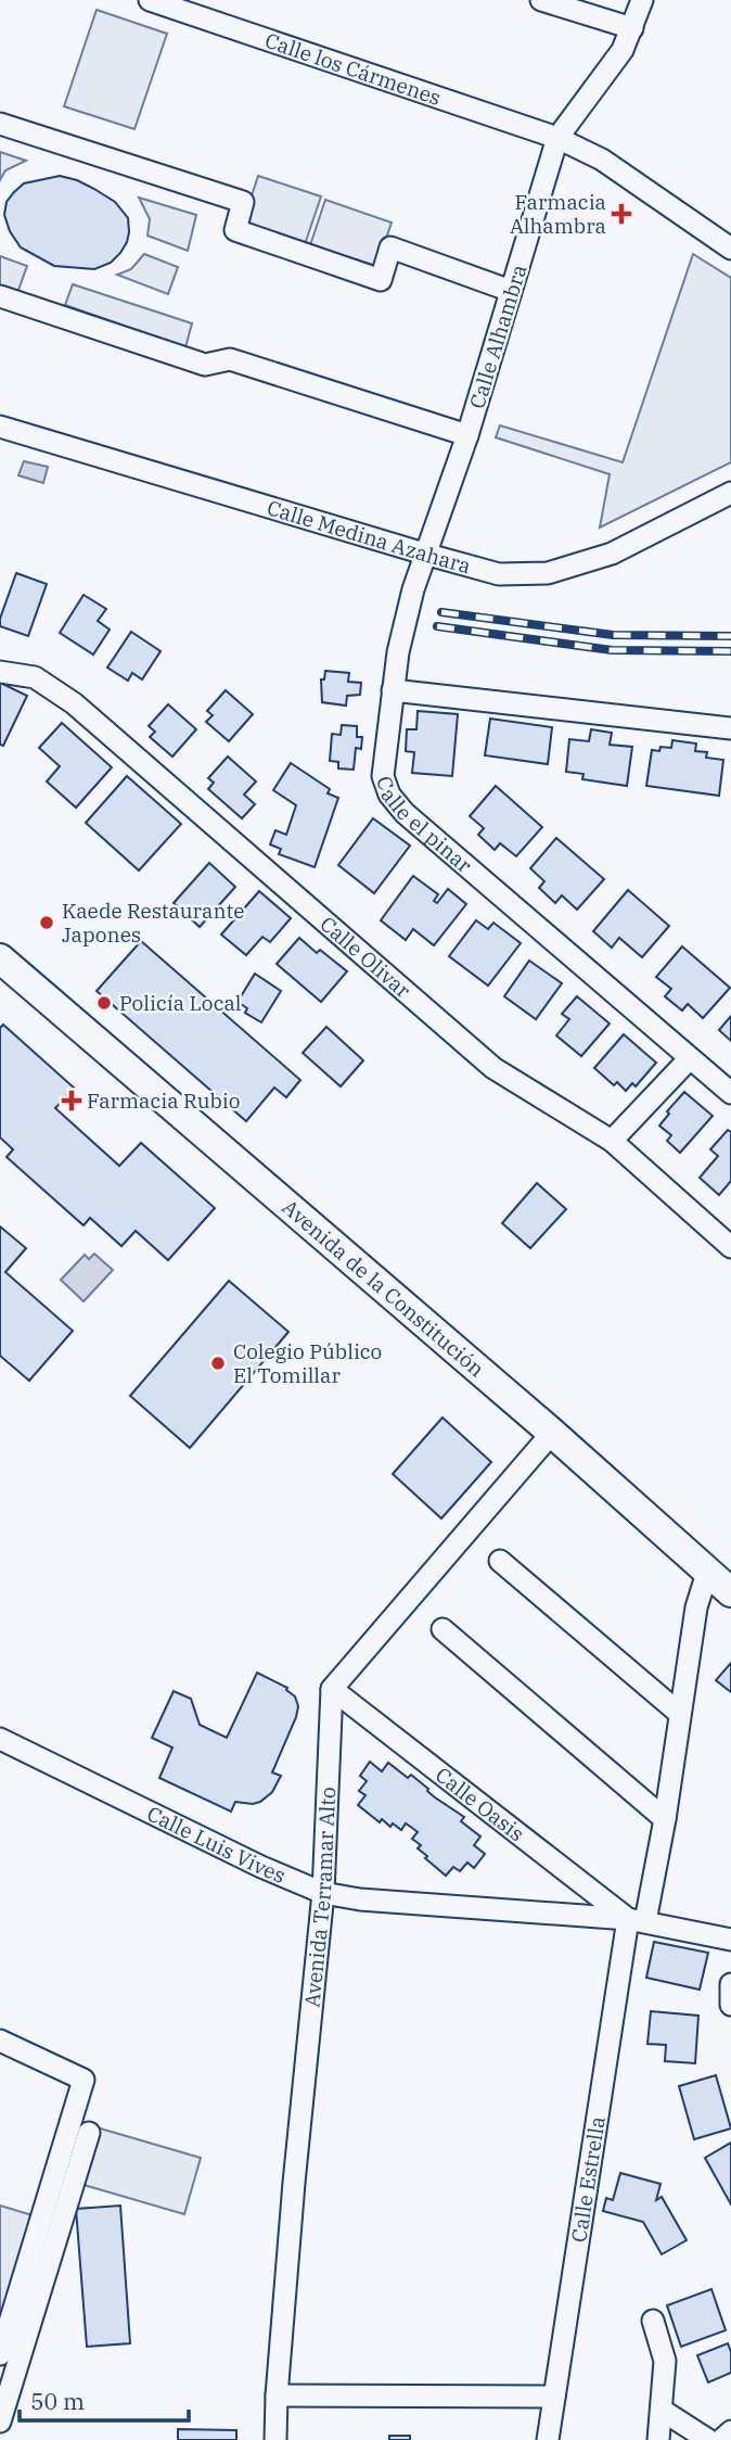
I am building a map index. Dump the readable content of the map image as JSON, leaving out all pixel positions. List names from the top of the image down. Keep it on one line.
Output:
{"streets":{"main road":["Avenida de la Constitución"],"street":["Calle los Cármenes","Calle Alhambra","Calle Medina Azahara","Calle el pinar","Calle Olivar","Calle Oasis","Calle Luis Vives","Avenida Terramar Alto","Calle Estrella"]},"crossings":[["Calle los Cármenes","Calle Alhambra"],["Calle Alhambra","Calle Medina Azahara"],["Calle Alhambra","Calle el pinar"],["Avenida de la Constitución","Calle Estrella"],["Calle Oasis","Calle Luis Vives"],["Calle Oasis","Avenida Terramar Alto"],["Calle Oasis","Calle Estrella"],["Calle Luis Vives","Avenida Terramar Alto"],["Calle Luis Vives","Calle Estrella"]],"places":{"health":["Farmacia Alhambra","Farmacia Rubio"],"other":["Kaede Restaurante Japones","Policía Local","Colegio Público El Tomillar"]},"scale_bar":"50 m"}
